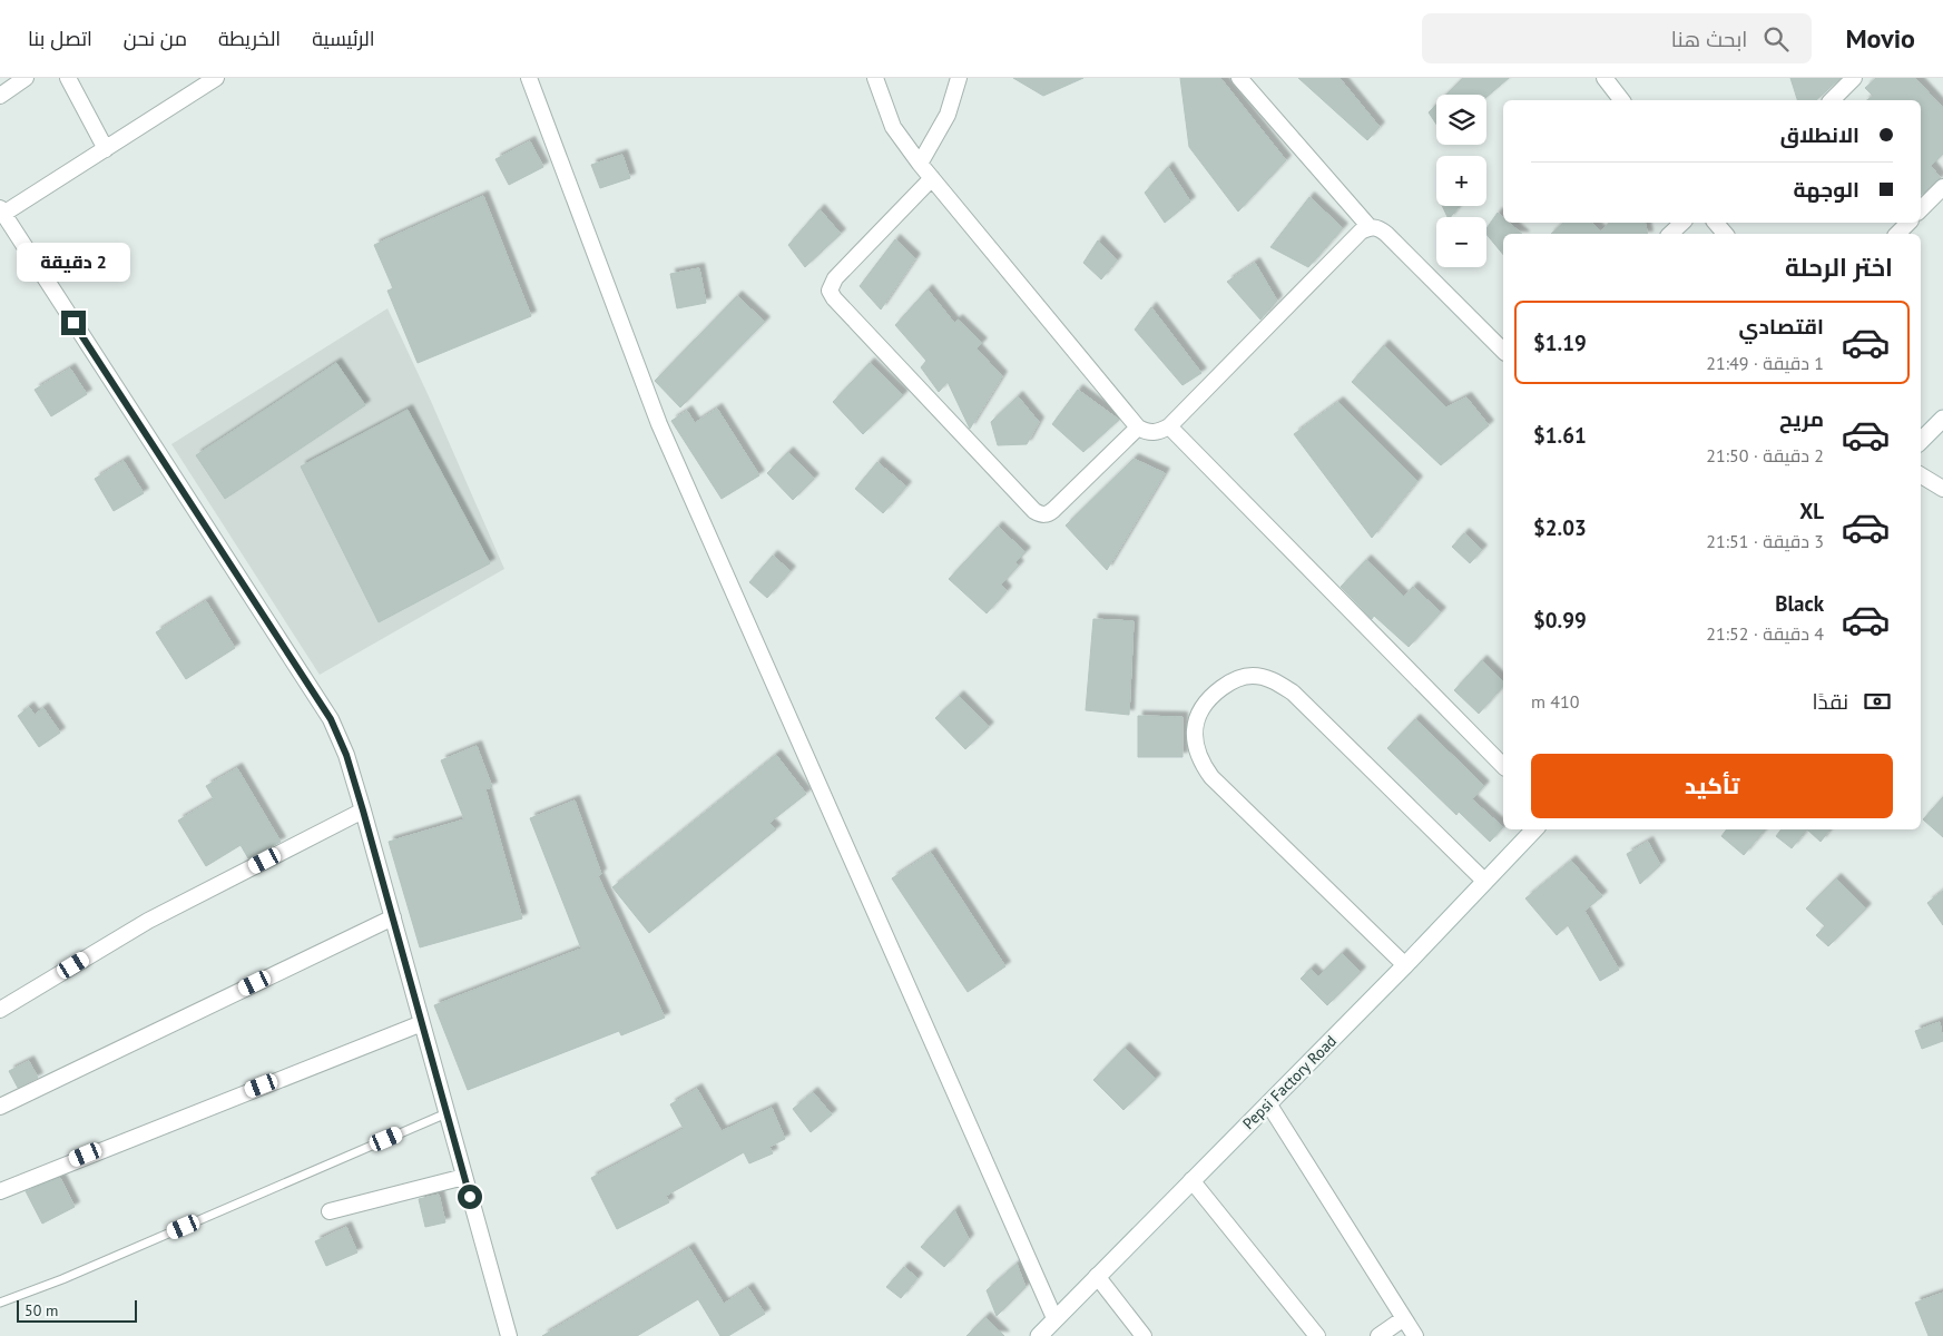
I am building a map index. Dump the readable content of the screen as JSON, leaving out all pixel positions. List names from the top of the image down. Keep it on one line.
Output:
{"streets":{"main road":["Pepsi Factory Road"]},"scale_bar":"50 m","page":{"header":"Movio","search":"ابحث هنا","nav":["الرئيسية","الخريطة","من نحن","اتصل بنا"],"map_buttons":["+","−"],"banner":["الانطلاق","الوجهة"],"heading":"اختر الرحلة","bubble":"2 دقيقة","list":[{"name":"اقتصادي","note":"1 دقيقة · 21:49","value":"$1.19"},{"name":"مريح","note":"2 دقيقة · 21:50","value":"$1.61"},{"name":"XL","note":"3 دقيقة · 21:51","value":"$2.03"},{"name":"Black","note":"4 دقيقة · 21:52","value":"$0.99"}],"pay":["نقدًا","410 m"],"buttons":"تأكيد","scale":"50 m"}}
